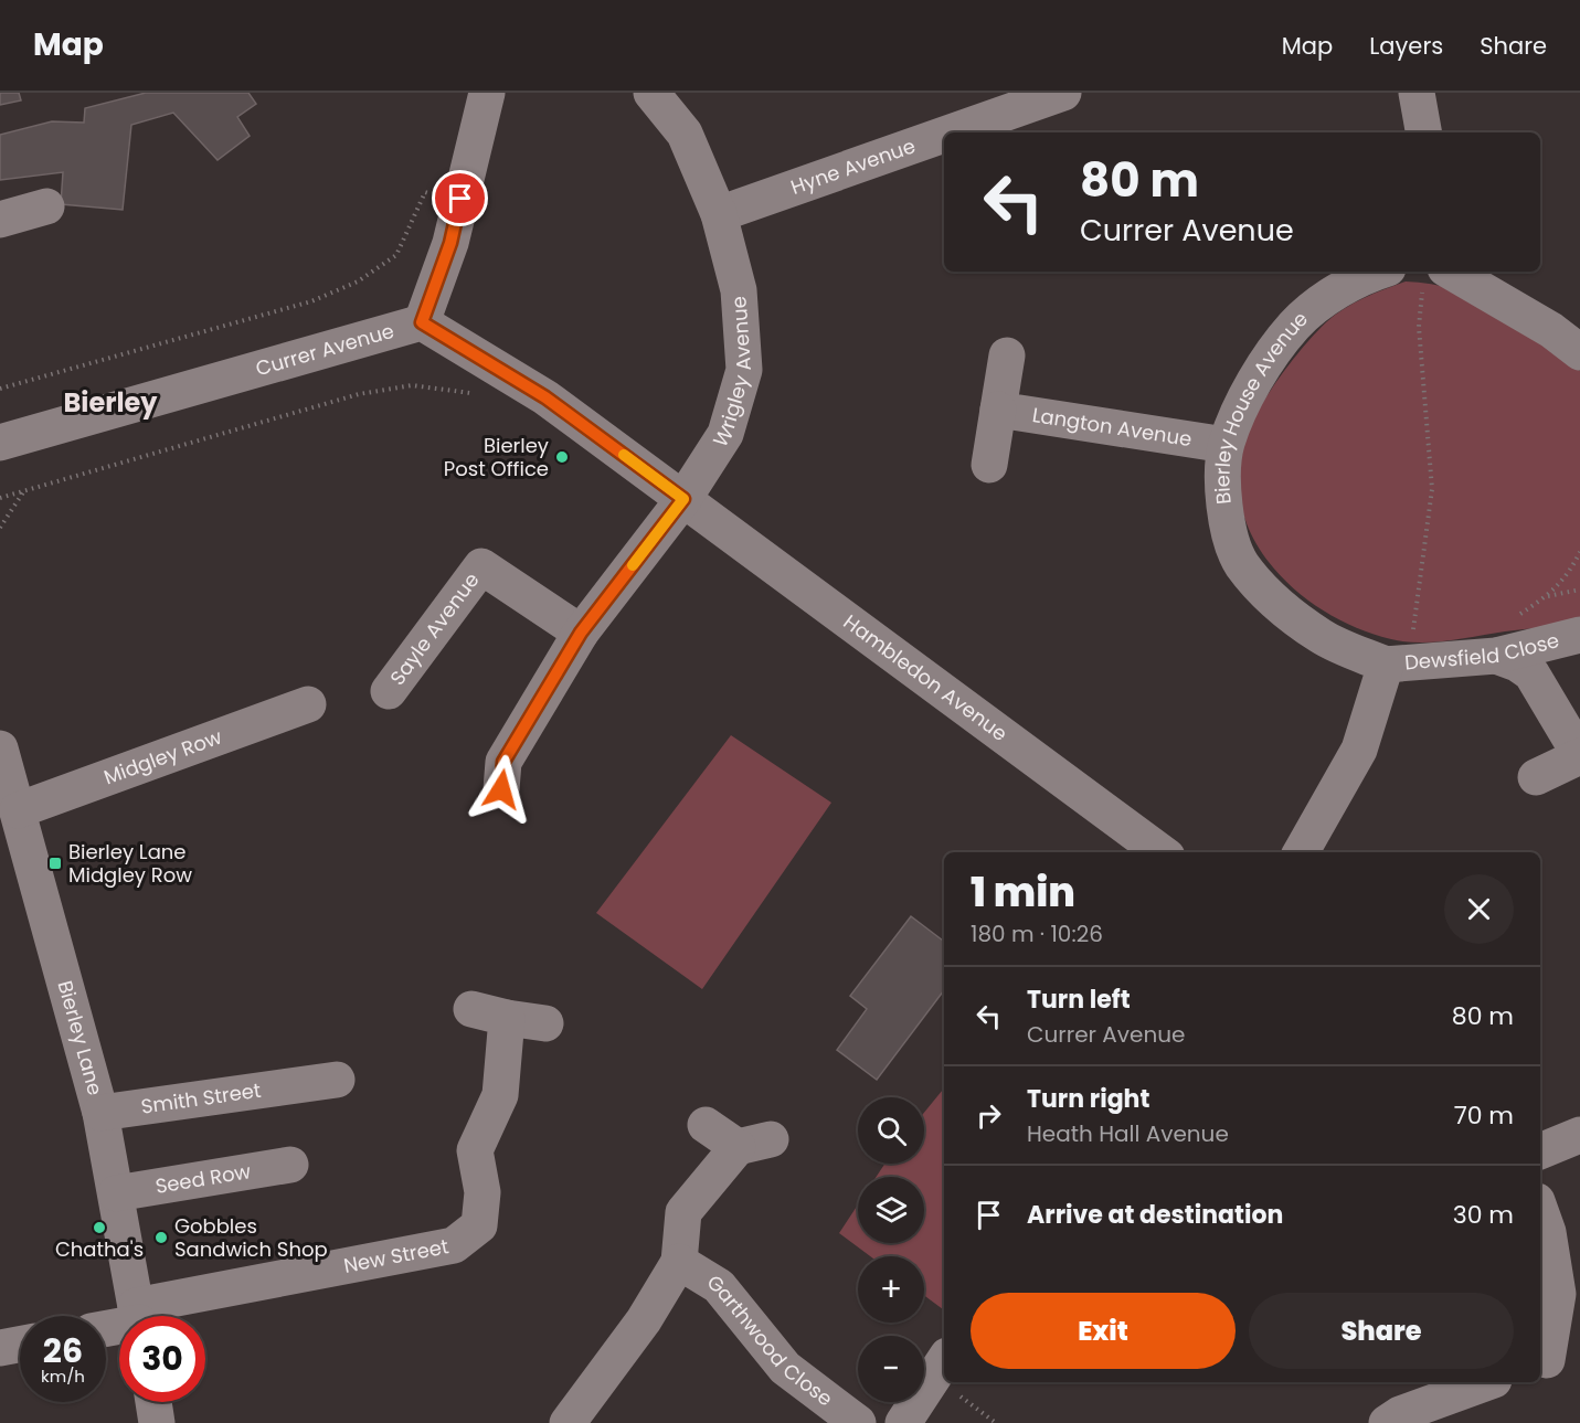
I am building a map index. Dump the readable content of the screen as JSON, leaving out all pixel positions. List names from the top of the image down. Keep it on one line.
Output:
{"streets":{"street":["Hyne Avenue","Currer Avenue","Wrigley Avenue","Bierley House Avenue","Langton Avenue","Sayle Avenue","Dewsfield Close","Hambledon Avenue","Midgley Row","Bierley Lane","Smith Street","Seed Row","New Street","Garthwood Close"]},"crossings":[["Hyne Avenue","Wrigley Avenue"],["Wrigley Avenue","Hambledon Avenue"],["Bierley House Avenue","Langton Avenue"],["Bierley House Avenue","Dewsfield Close"],["Midgley Row","Bierley Lane"],["Bierley Lane","Smith Street"],["Bierley Lane","Seed Row"]],"districts":["Bierley"],"places":{"other":["Bierley Post Office","Chatha's","Gobbles Sandwich Shop"],"transit":["Bierley Lane Midgley Row"]},"page":{"header":"Map","nav":["Map","Layers","Share"],"turn":["80 m","Currer Avenue"],"heading":["1 min","180 m · 10:26"],"list":[{"name":"Turn left","note":"Currer Avenue","value":"80 m"},{"name":"Turn right","note":"Heath Hall Avenue","value":"70 m"},{"name":"Arrive at destination","value":"30 m"}],"map_buttons":["+","−"],"buttons":["Exit","Share"],"speed":"26 km/h","limit":"30"}}
